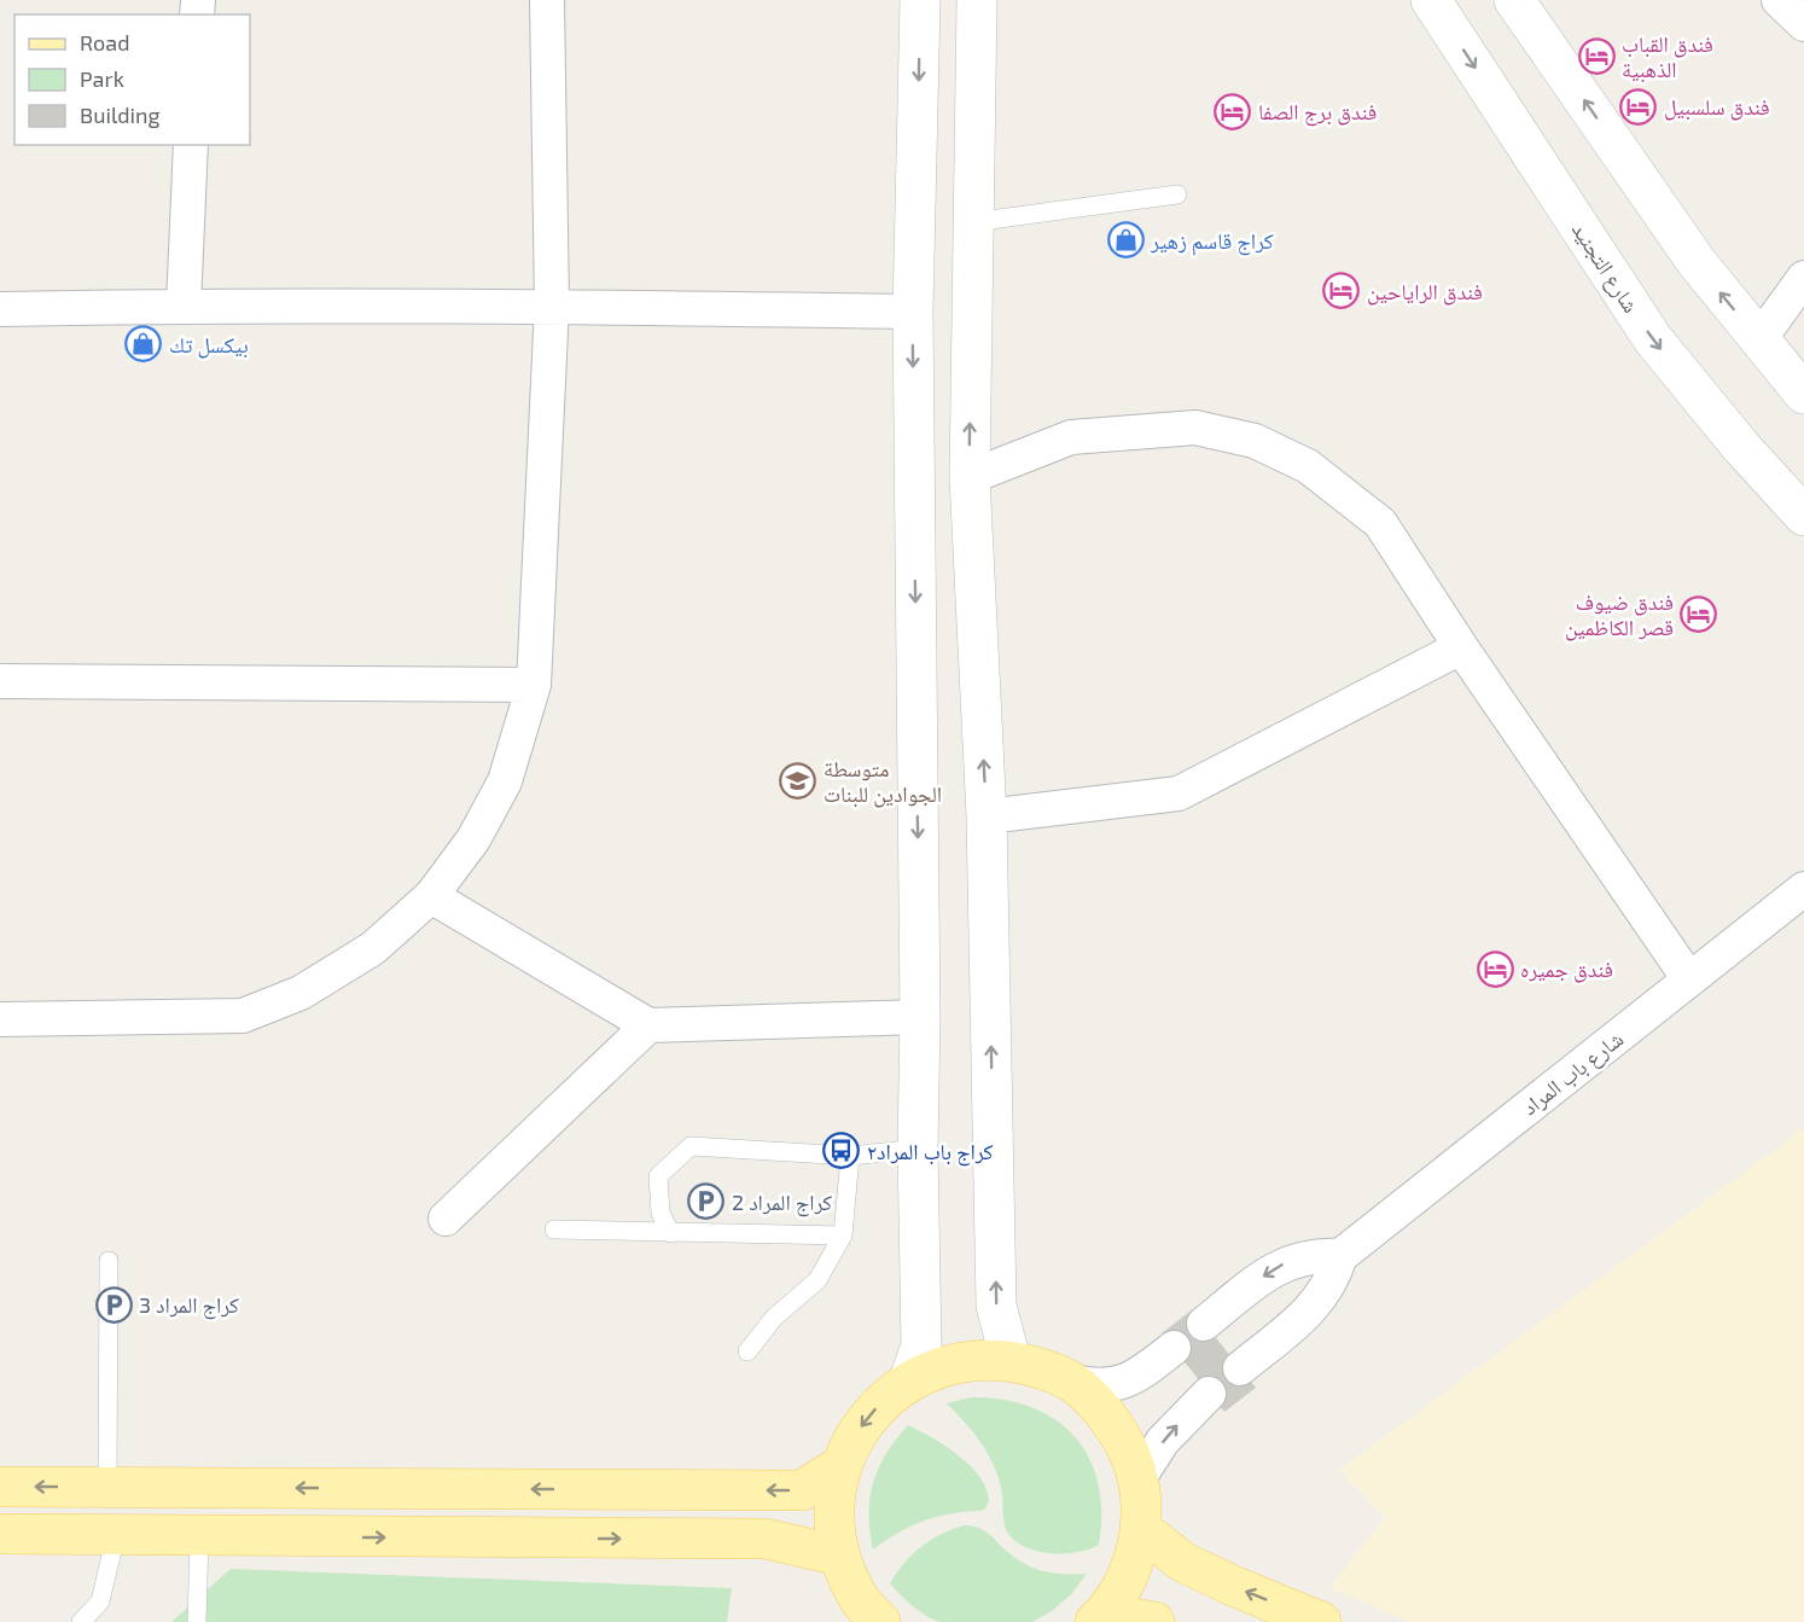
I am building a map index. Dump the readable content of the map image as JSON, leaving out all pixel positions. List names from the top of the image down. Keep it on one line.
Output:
{"streets":{"street":["شارع التجنيد","شارع باب المراد"]},"places":{"hotel":["فندق القباب الذهبية","فندق سلسبيل","فندق برج الصفا","فندق الراياحين","فندق ضيوف قصر الكاظمين","فندق جميره"],"shop":["كراج قاسم زهير","بيكسل تك"],"school or university":["متوسطة الجوادين للبنات"],"bus stop":["كراج باب المراد٢"],"parking":["كراج المراد 2","كراج المراد 3"]},"legend":["Road","Park","Building"]}
